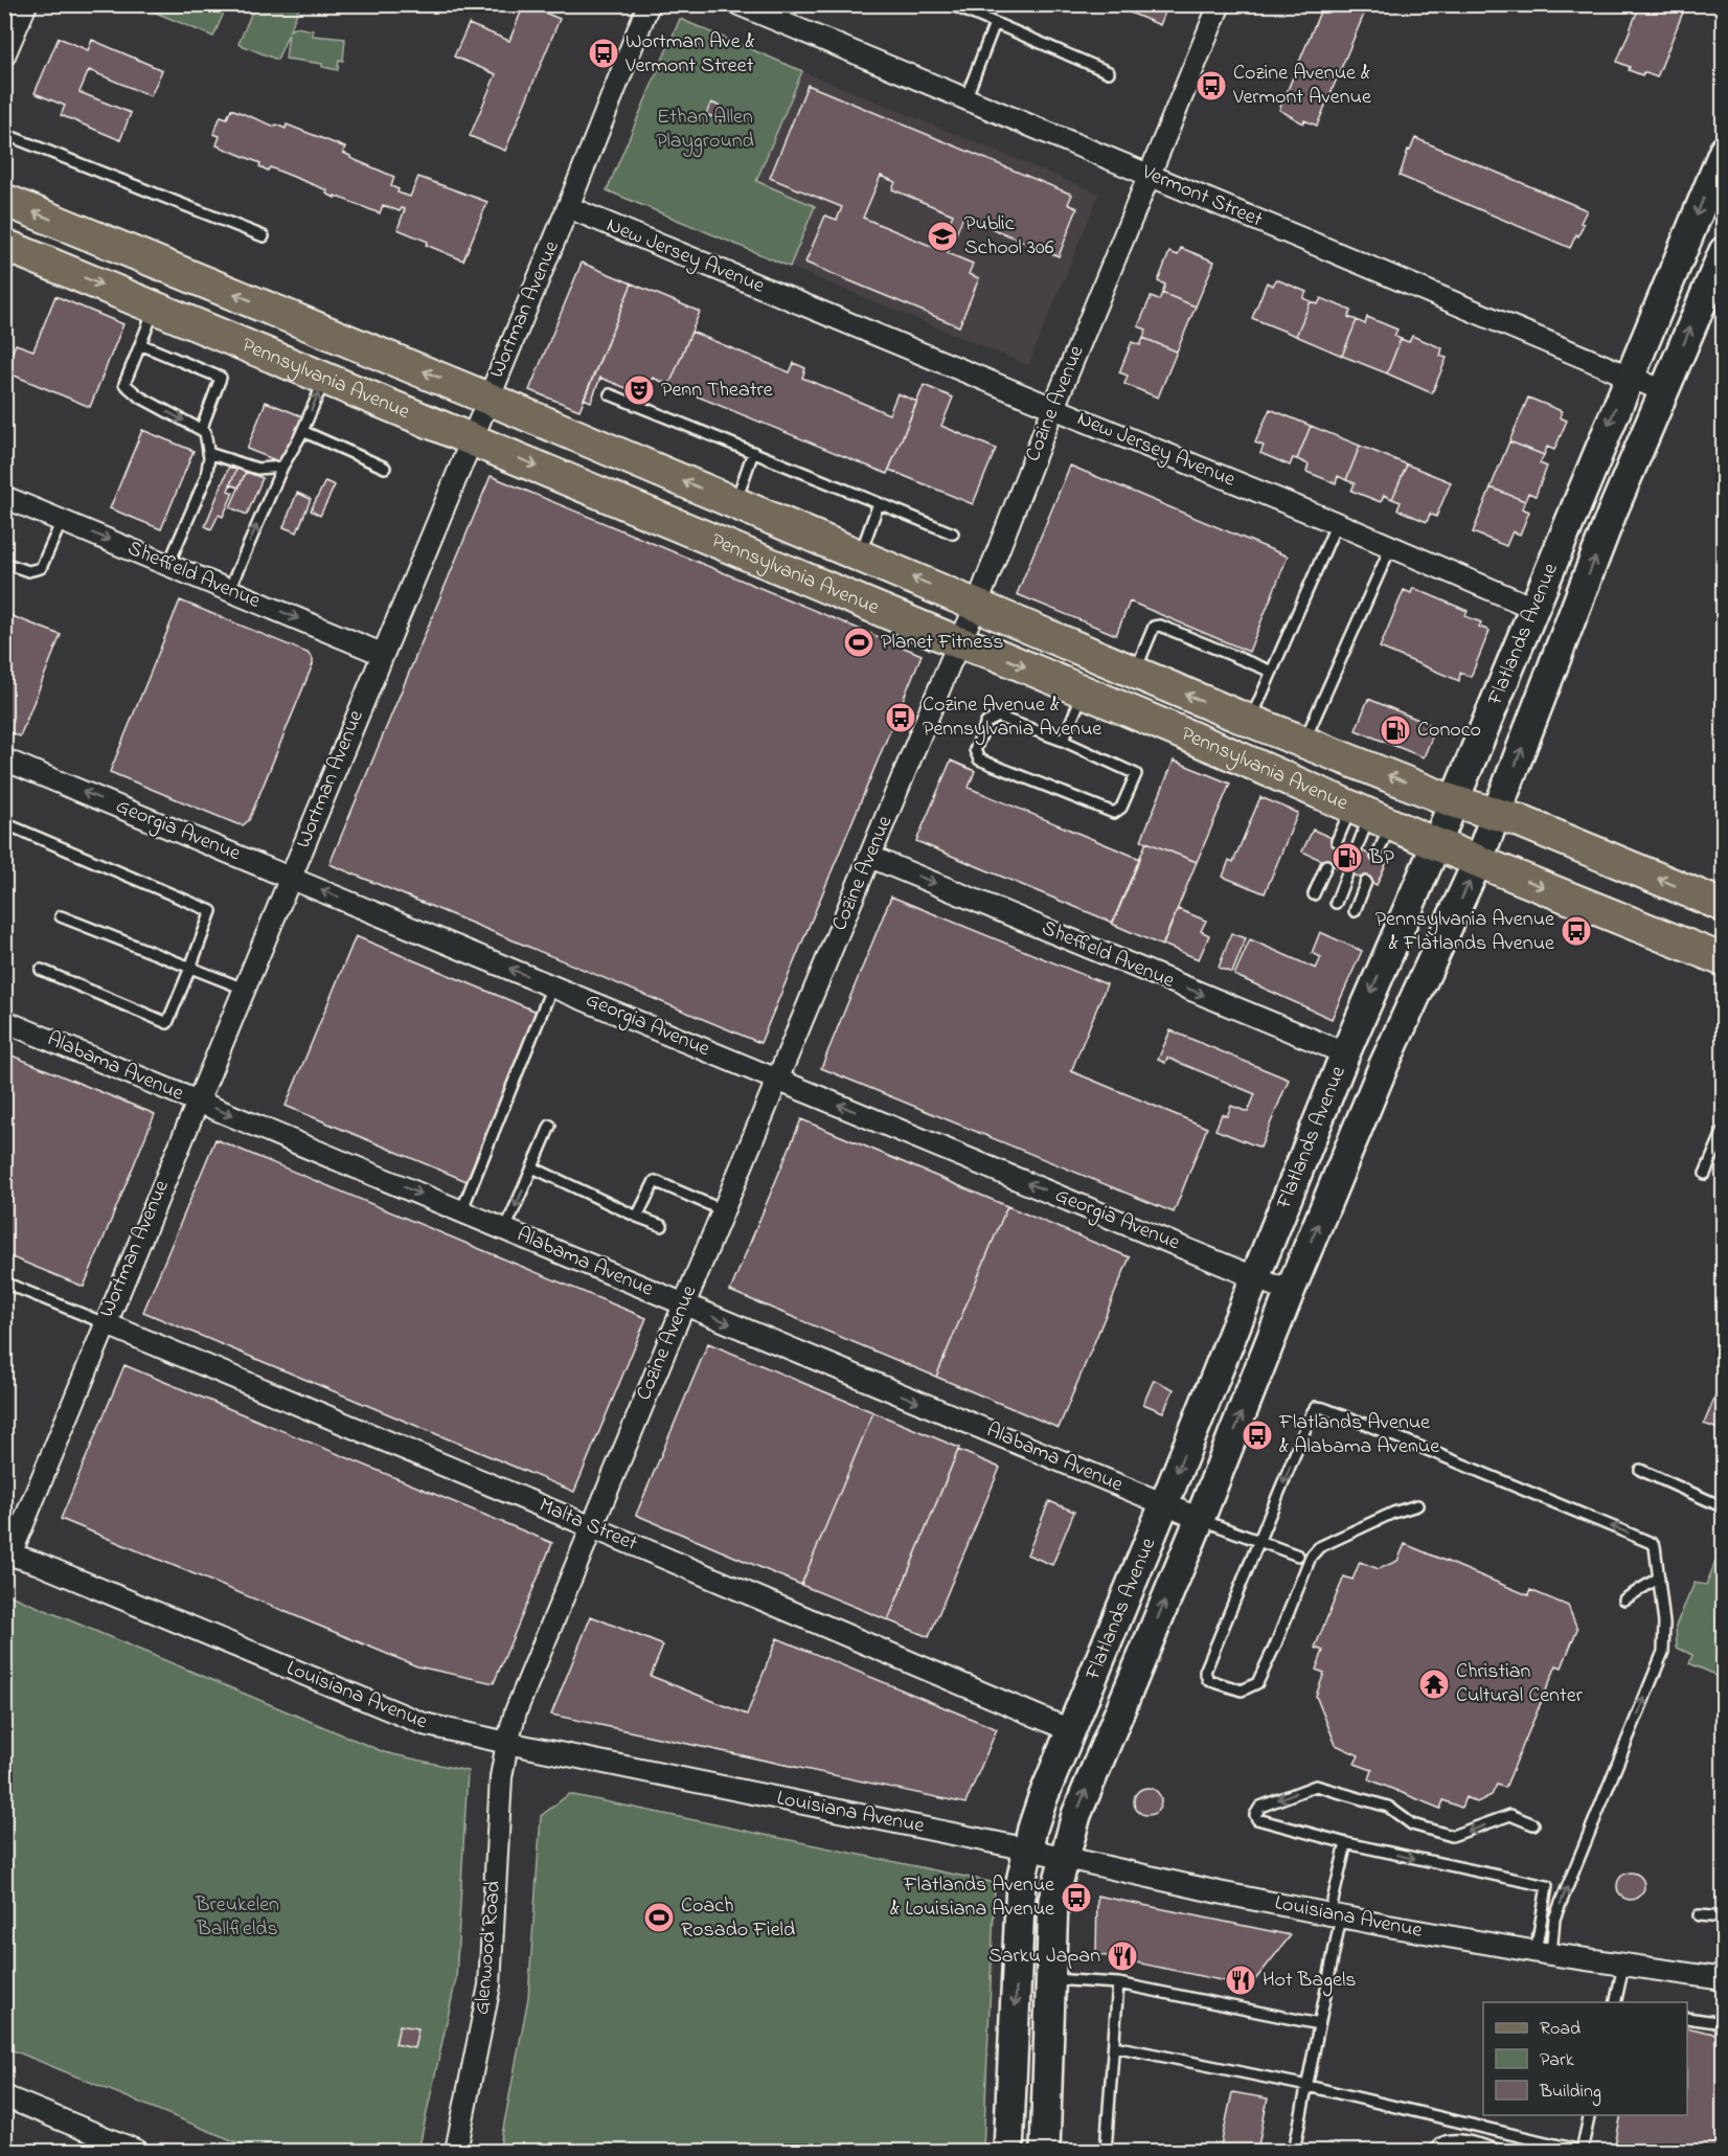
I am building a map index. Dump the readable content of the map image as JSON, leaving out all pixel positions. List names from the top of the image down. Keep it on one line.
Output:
{"streets":{"main road":["Pennsylvania Avenue","Flatlands Avenue"],"street":["Vermont Street","New Jersey Avenue","Wortman Avenue","Cozine Avenue","Sheffield Avenue","Georgia Avenue","Alabama Avenue","Malta Street","Louisiana Avenue","Glenwood Road"]},"crossings":[["Vermont Street","Cozine Avenue"],["Vermont Street","Flatlands Avenue"],["New Jersey Avenue","Wortman Avenue"],["New Jersey Avenue","Cozine Avenue"],["New Jersey Avenue","Flatlands Avenue"],["Wortman Avenue","Pennsylvania Avenue"],["Wortman Avenue","Sheffield Avenue"],["Wortman Avenue","Georgia Avenue"],["Wortman Avenue","Alabama Avenue"],["Wortman Avenue","Malta Street"],["Wortman Avenue","Louisiana Avenue"],["Pennsylvania Avenue","Cozine Avenue"],["Pennsylvania Avenue","Flatlands Avenue"],["Cozine Avenue","Sheffield Avenue"],["Cozine Avenue","Georgia Avenue"],["Cozine Avenue","Alabama Avenue"],["Cozine Avenue","Malta Street"],["Cozine Avenue","Louisiana Avenue"],["Cozine Avenue","Glenwood Road"],["Sheffield Avenue","Flatlands Avenue"],["Flatlands Avenue","Georgia Avenue"],["Flatlands Avenue","Alabama Avenue"],["Flatlands Avenue","Malta Street"],["Flatlands Avenue","Louisiana Avenue"],["Louisiana Avenue","Glenwood Road"]],"one_way":["Sheffield Avenue","Georgia Avenue","Alabama Avenue"],"parks":["Ethan Allen Playground","Breukelen Ballfields"],"places":{"bus stop":["Wortman Ave & Vermont Street","Cozine Avenue & Vermont Avenue","Cozine Avenue & Pennsylvania Avenue","Pennsylvania Avenue & Flatlands Avenue","Flatlands Avenue & Alabama Avenue","Flatlands Avenue & Louisiana Avenue"],"school or university":["Public School 306"],"theatre":["Penn Theatre"],"sports":["Planet Fitness","Coach Rosado Field"],"fuel station":["Conoco","BP"],"temple":["Christian Cultural Center"],"restaurant":["Sarku Japan","Hot Bagels"]},"legend":["Road","Park","Building"]}
